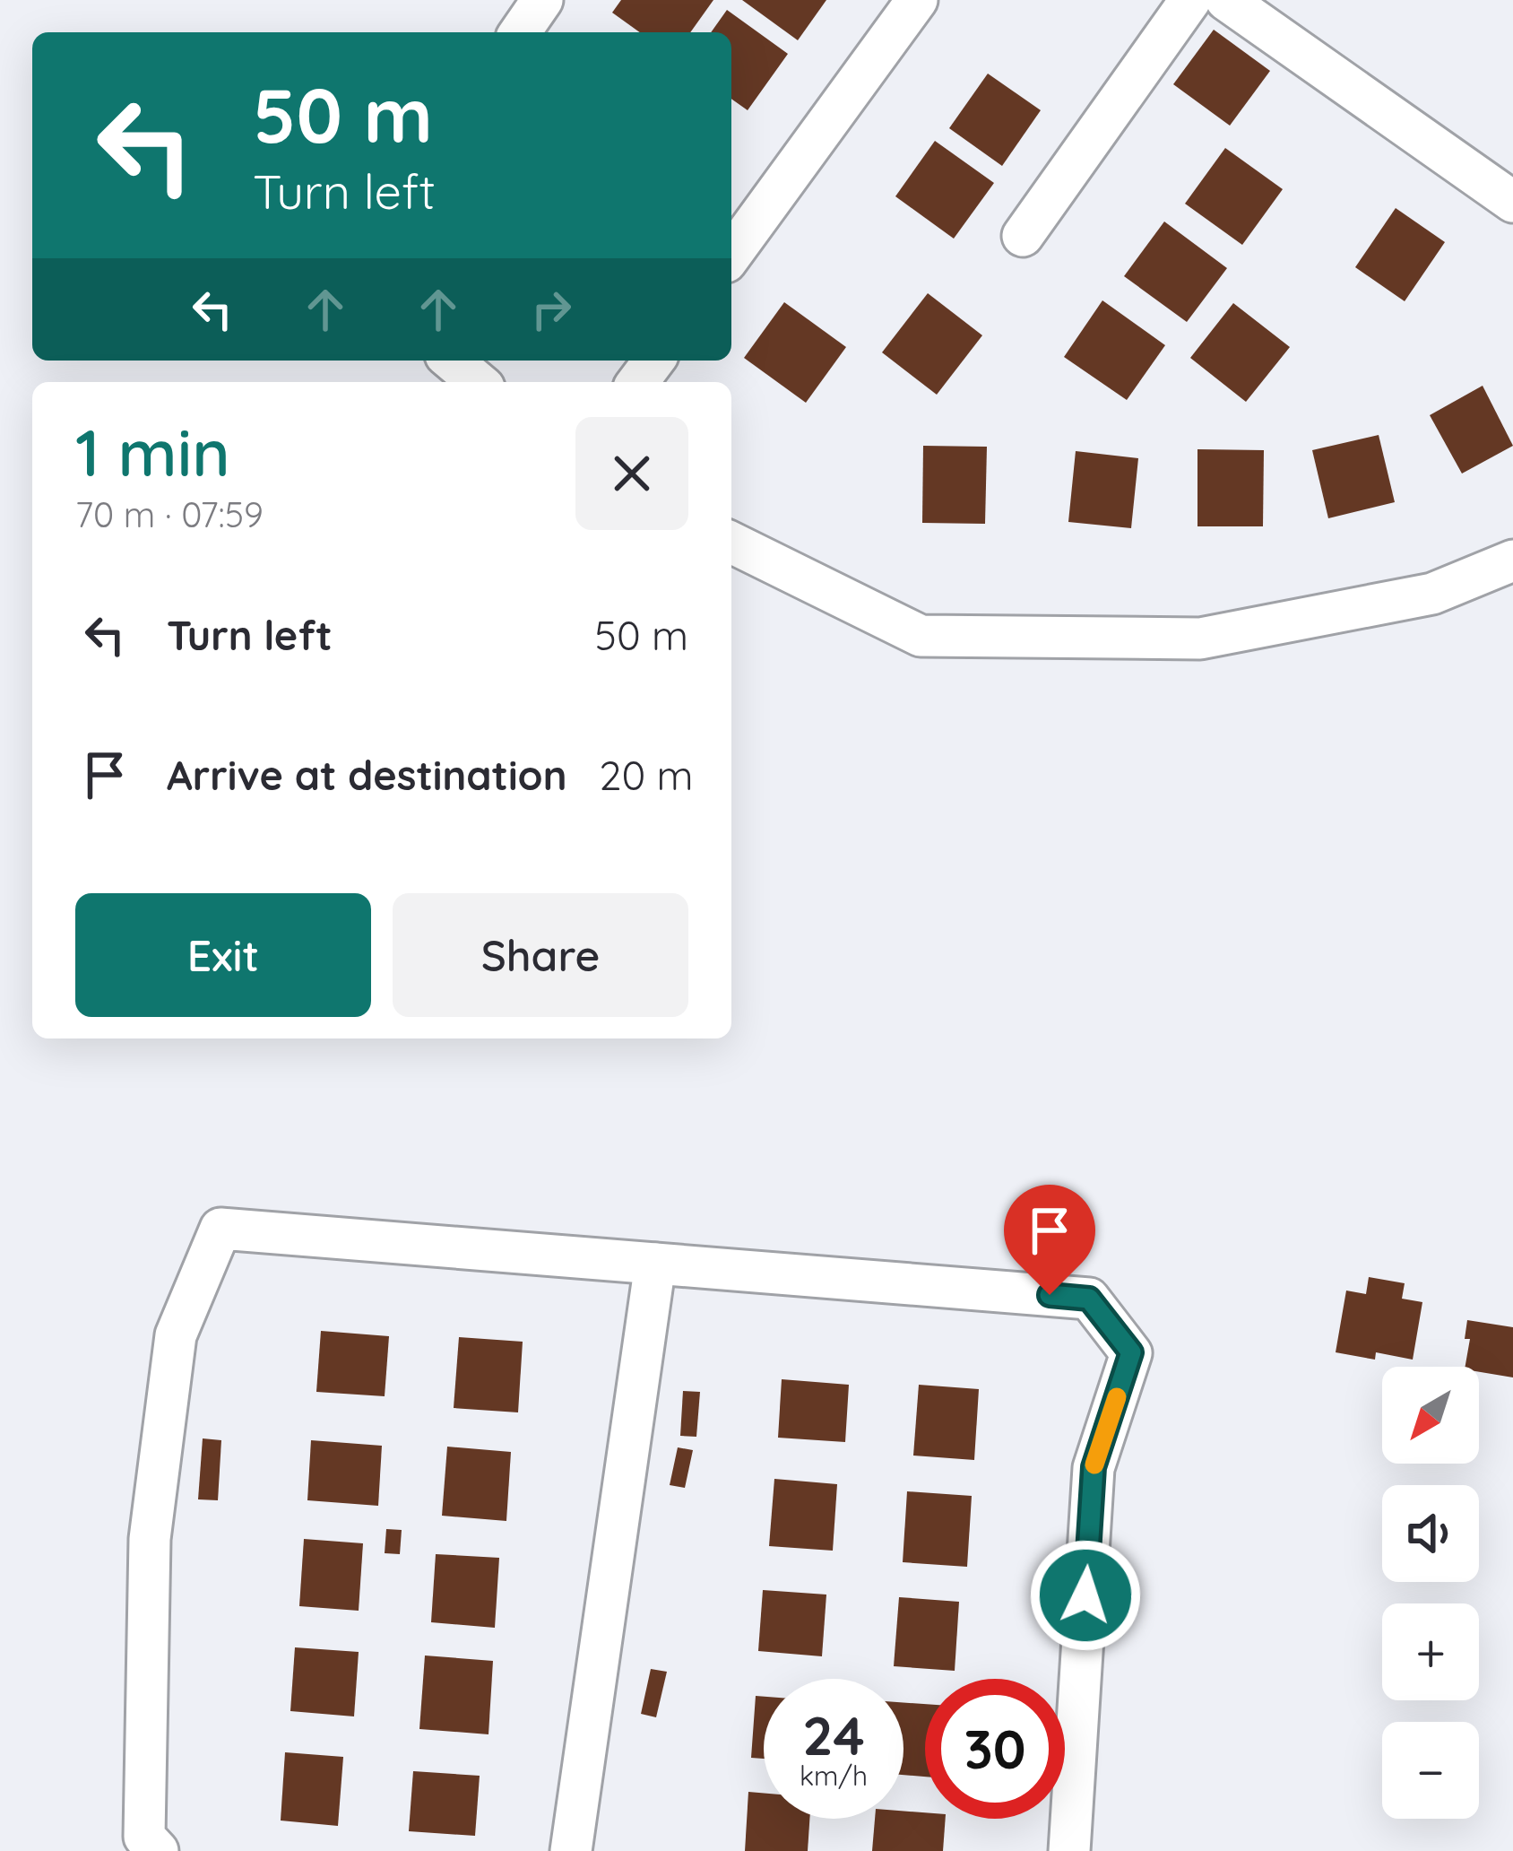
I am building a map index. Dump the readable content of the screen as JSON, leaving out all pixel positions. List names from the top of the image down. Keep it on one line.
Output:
{"north":"bottom left","page":{"turn":["50 m","Turn left"],"heading":["1 min","70 m · 07:59"],"list":[{"name":"Turn left","value":"50 m"},{"name":"Arrive at destination","value":"20 m"}],"buttons":["Exit","Share"],"map_buttons":["+","−"],"speed":"24 km/h","limit":"30"}}
